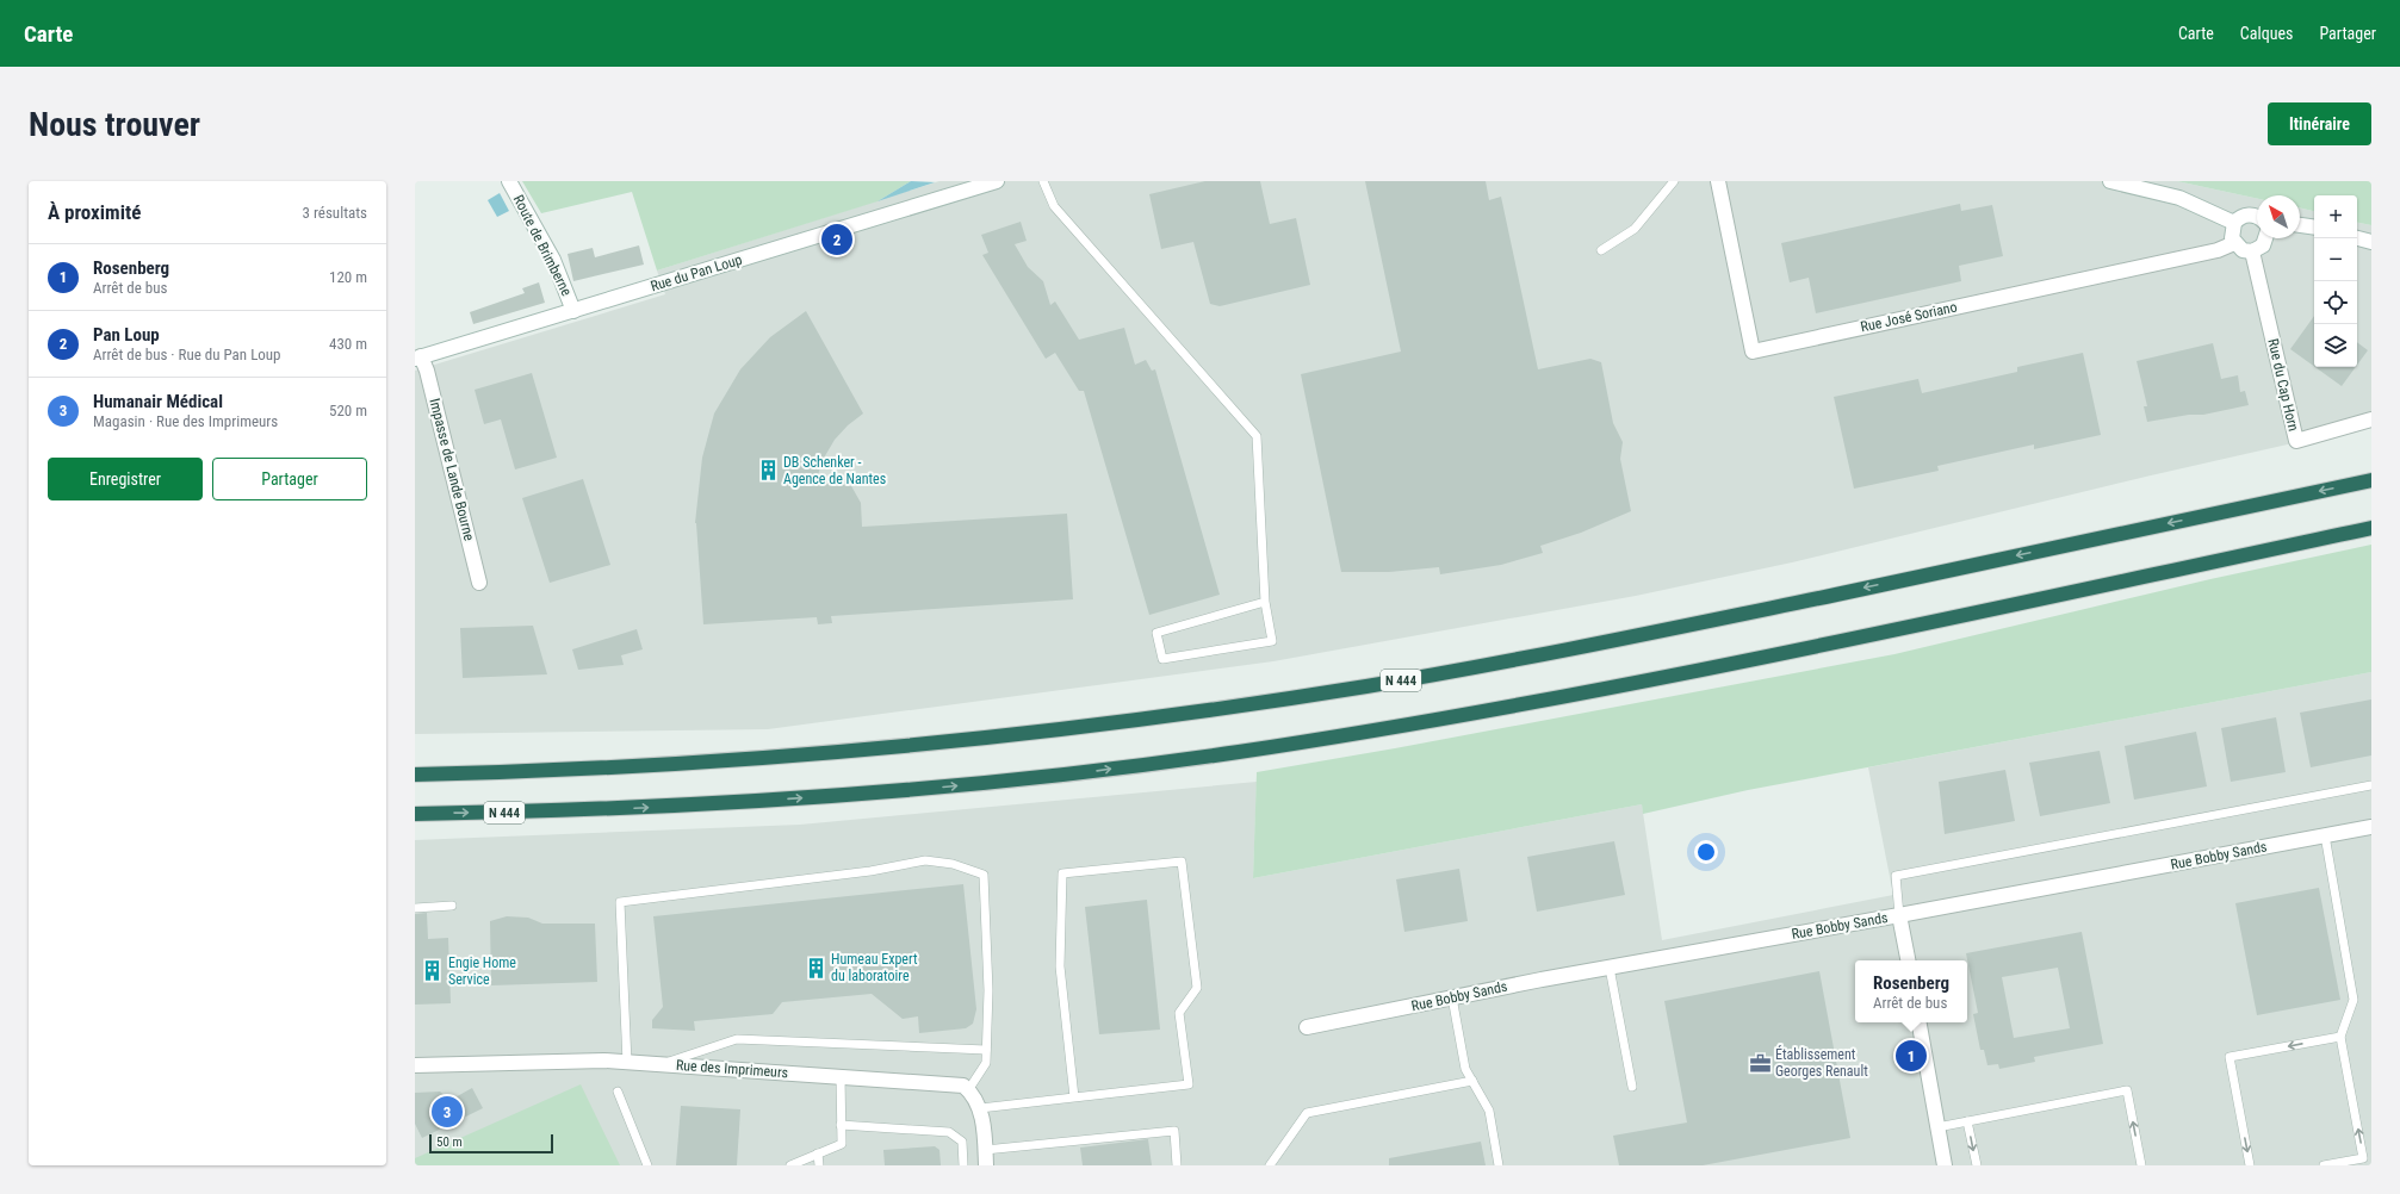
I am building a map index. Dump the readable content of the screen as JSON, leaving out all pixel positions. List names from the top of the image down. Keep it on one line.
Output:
{"streets":{"highway":["N 444"],"street":["Route de Brimberne","Rue du Pan Loup","Rue José Soriano","Rue du Cap Horn","Impasse de Lande Bourne","Rue Bobby Sands","Rue des Imprimeurs"]},"crossings":[["Route de Brimberne","Rue du Pan Loup"],["Rue du Pan Loup","Impasse de Lande Bourne"]],"places":{"building":["DB Schenker - Agence de Nantes","Humeau Expert du laboratoire","Engie Home Service"],"office":["Établissement Georges Renault"]},"scale_bar":"50 m","north":"top left","page":{"header":"Carte","nav":["Carte","Calques","Partager"],"buttons":["Itinéraire",["Enregistrer","Partager"]],"title":"Nous trouver","heading":["À proximité","3 résultats"],"map_buttons":["+","−"],"pins":["2","1","3"],"list":[{"mark":"1","name":"Rosenberg","note":"Arrêt de bus","value":"120 m"},{"mark":"2","name":"Pan Loup","note":"Arrêt de bus · Rue du Pan Loup","value":"430 m"},{"mark":"3","name":"Humanair Médical","note":"Magasin · Rue des Imprimeurs","value":"520 m"}],"popup":["Rosenberg","Arrêt de bus"],"scale":"50 m"}}
